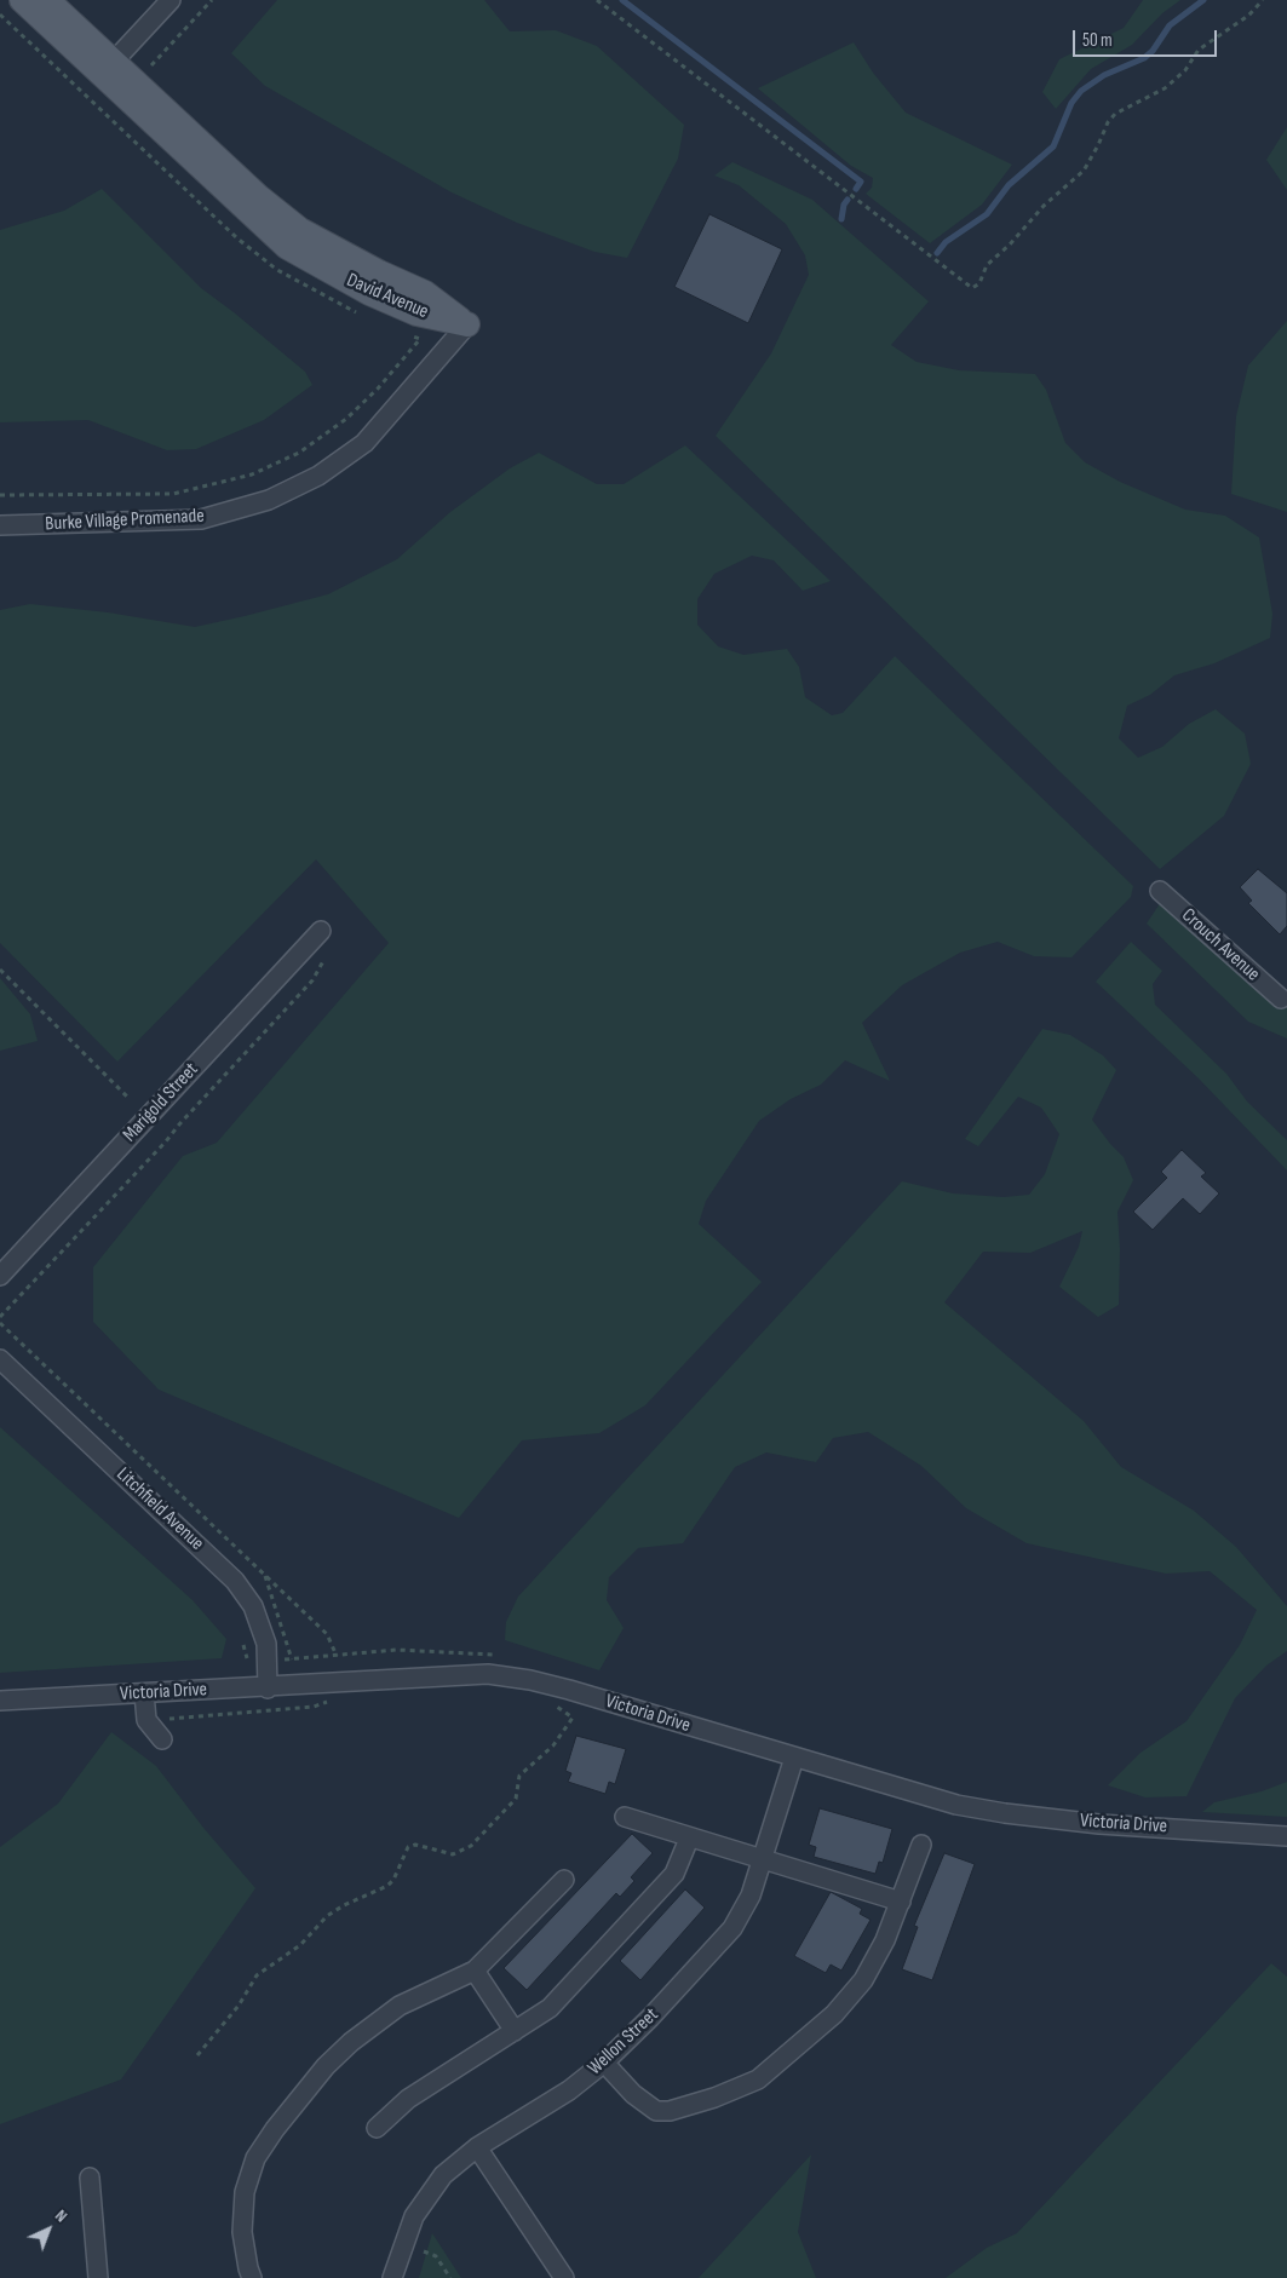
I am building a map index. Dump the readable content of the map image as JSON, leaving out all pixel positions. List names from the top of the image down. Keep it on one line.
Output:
{"streets":{"main road":["David Avenue"],"street":["Burke Village Promenade","Crouch Avenue","Marigold Street","Litchfield Avenue","Victoria Drive","Wellon Street"]},"crossings":[["David Avenue","Burke Village Promenade"],["Litchfield Avenue","Victoria Drive"],["Victoria Drive","Wellon Street"]],"scale_bar":"50 m","north":"top right"}
